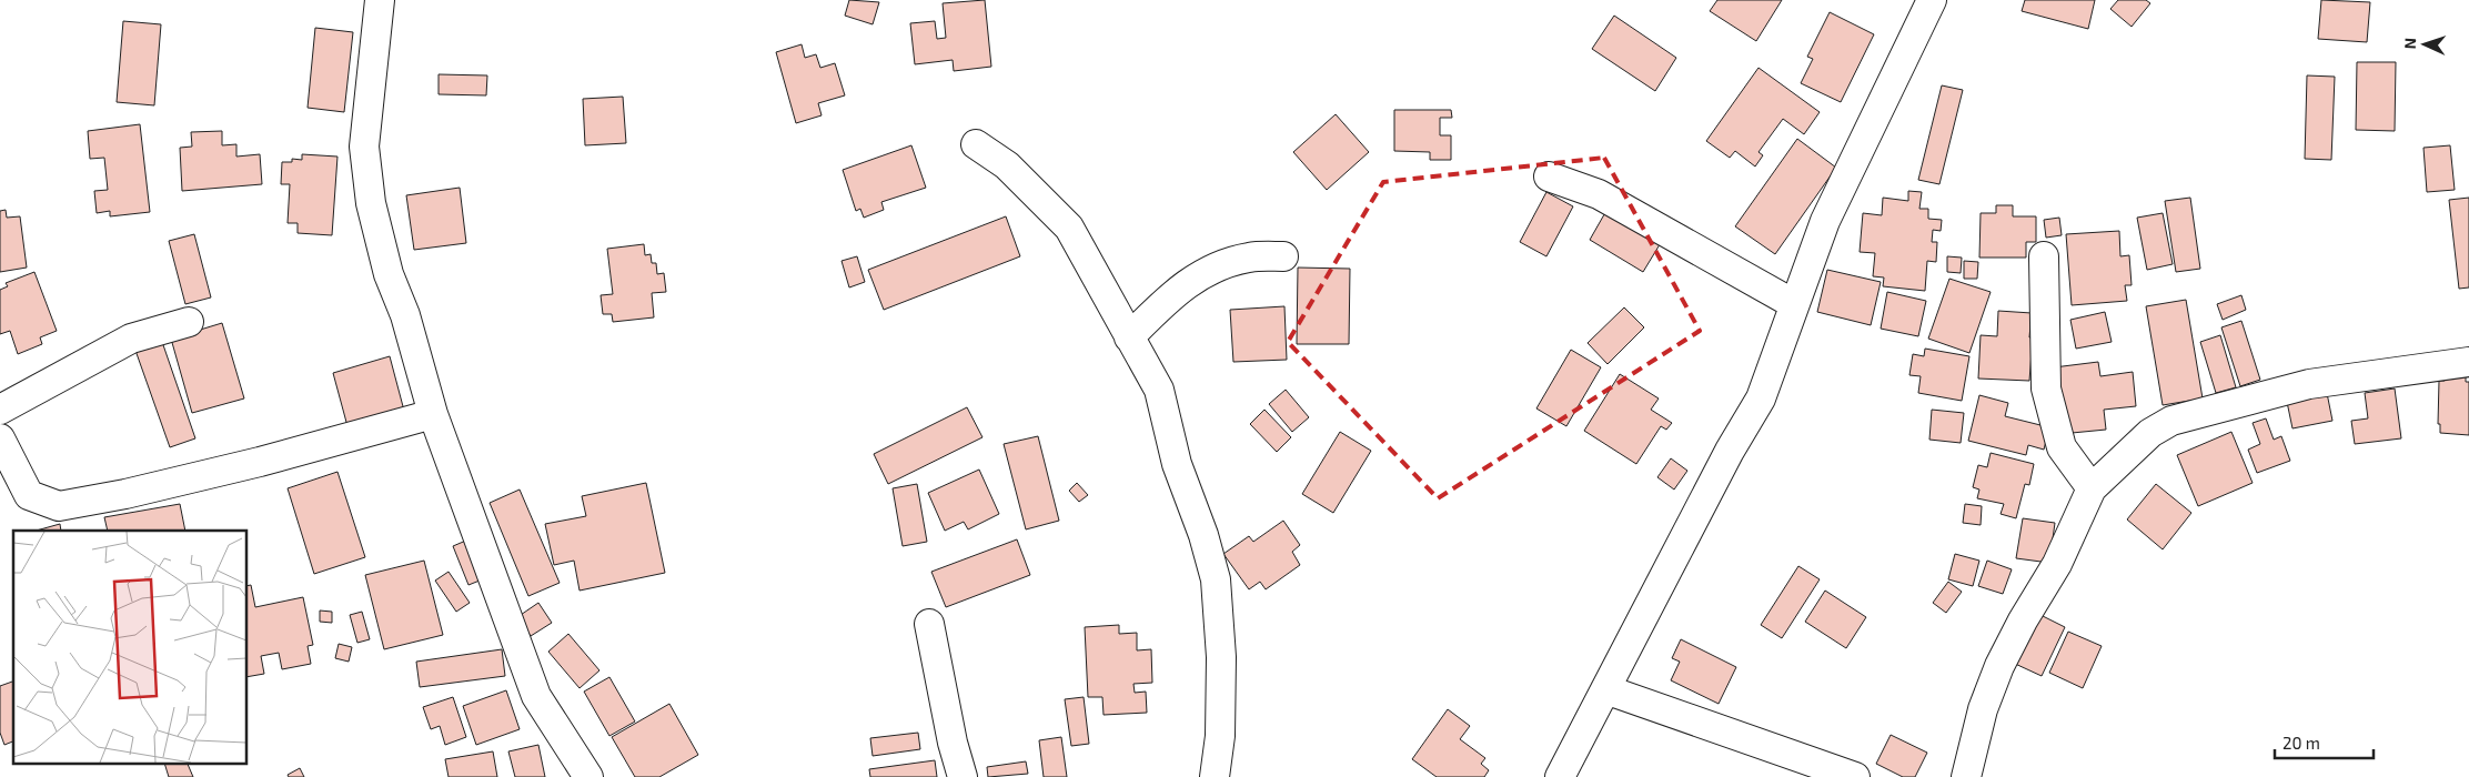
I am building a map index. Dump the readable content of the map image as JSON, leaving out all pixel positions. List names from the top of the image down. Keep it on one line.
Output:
{"scale_bar":"20 m","north":"left"}
